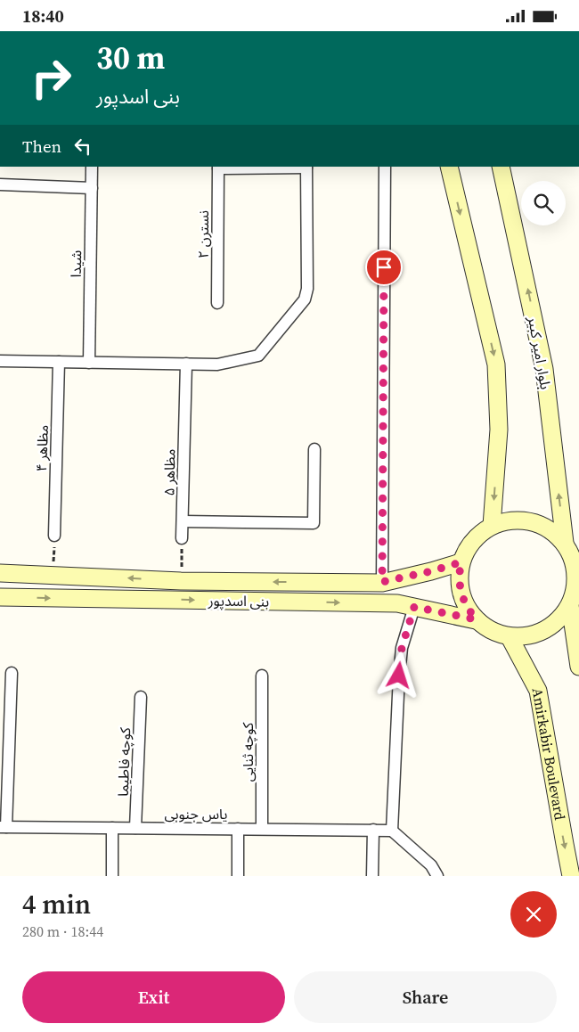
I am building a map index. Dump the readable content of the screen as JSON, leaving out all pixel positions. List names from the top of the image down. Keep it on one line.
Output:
{"streets":{"main road":["بلوار امیر کبیر","بنی اسدپور","Amirkabir Boulevard"],"street":["نسترن ۲","شیدا","مظاهر ۴","مظاهر ۵","کوچه ثنایی","کوچه فاطیما","یاس جنوبی"]},"crossings":[["بلوار امیر کبیر","بنی اسدپور"],["بلوار امیر کبیر","Amirkabir Boulevard"],["بنی اسدپور","Amirkabir Boulevard"],["کوچه ثنایی","یاس جنوبی"],["کوچه فاطیما","یاس جنوبی"]],"one_way":["Amirkabir Boulevard"],"page":{"status":"18:40","turn":["30 m","بنی اسدپور"],"then":"Then","heading":["4 min","280 m · 18:44"],"buttons":["Exit","Share"]}}
